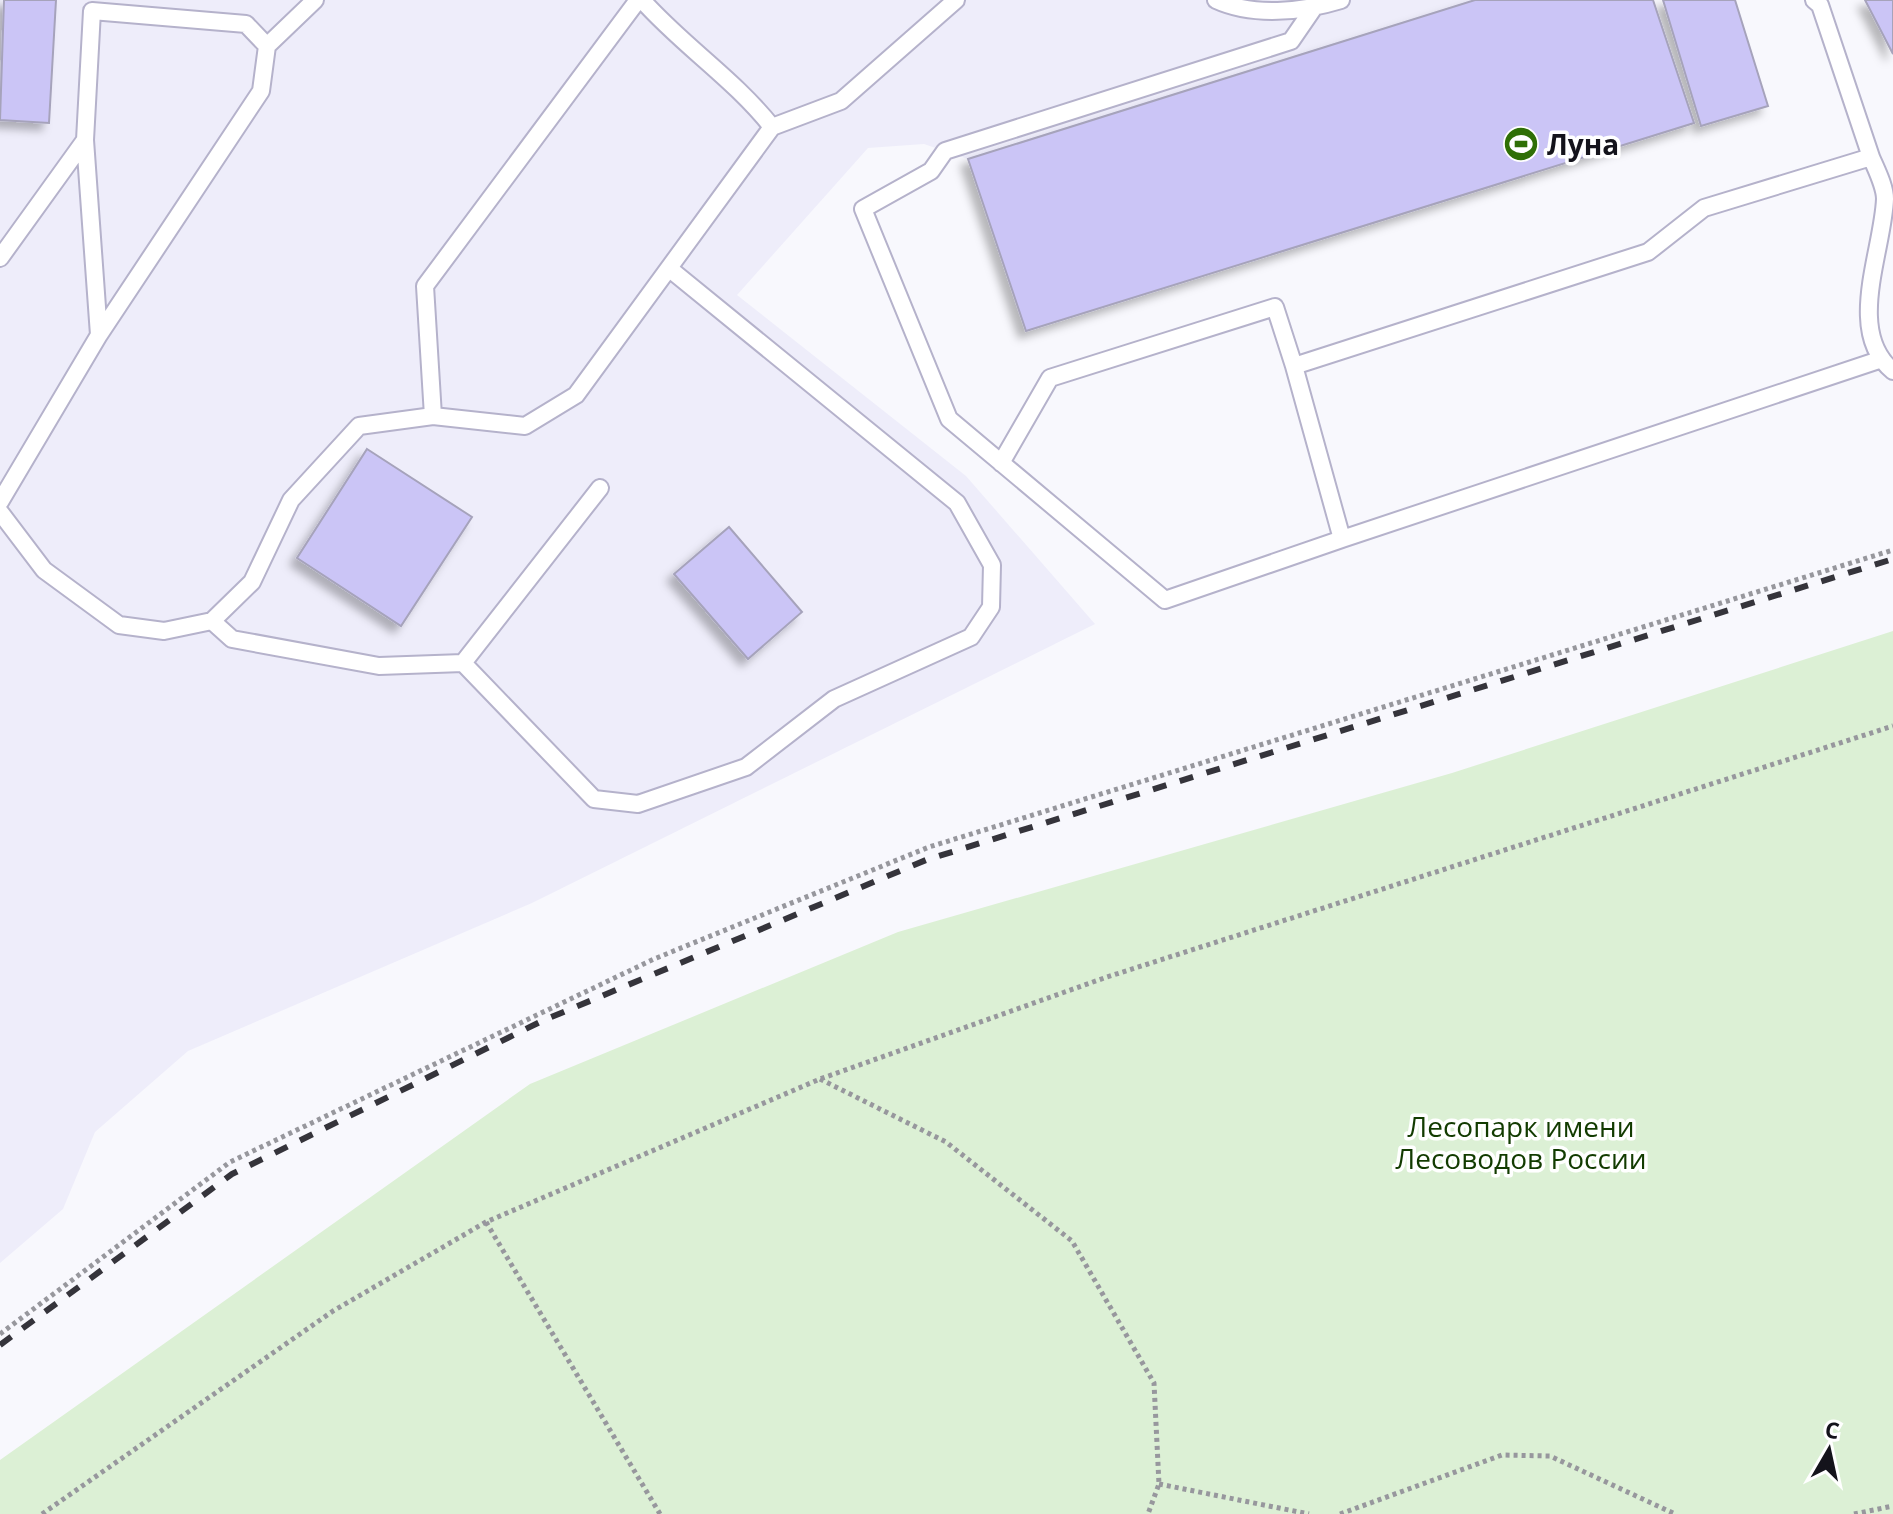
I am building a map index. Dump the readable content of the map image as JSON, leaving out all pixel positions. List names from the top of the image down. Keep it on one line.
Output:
{"parks":["Лесопарк имени Лесоводов России"],"places":{"sports":["Луна"]},"north":"top"}
